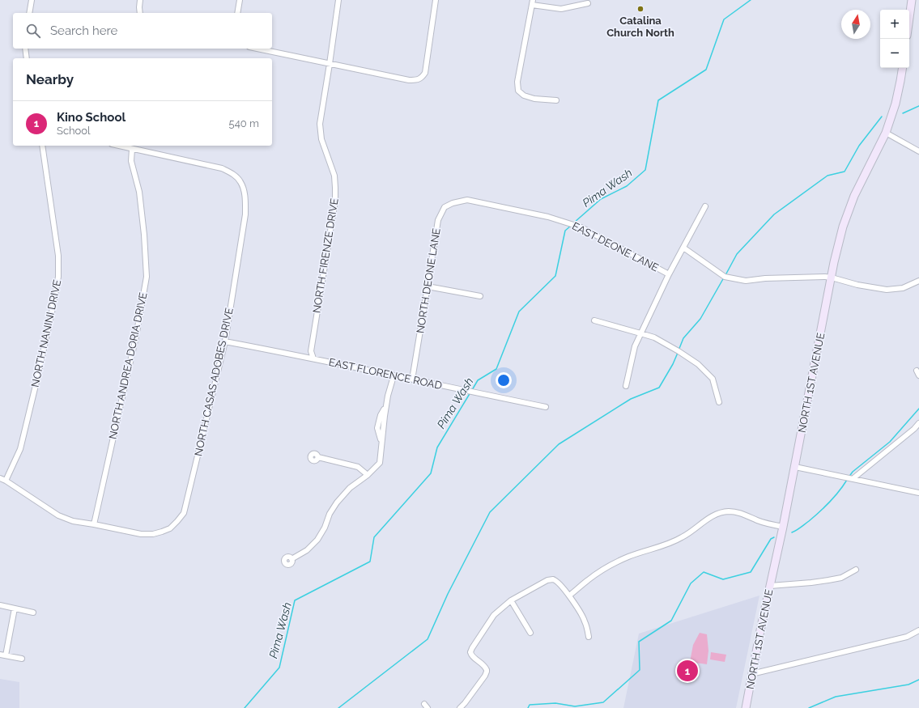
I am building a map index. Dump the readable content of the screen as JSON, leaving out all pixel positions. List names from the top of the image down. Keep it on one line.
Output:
{"streets":{"main road":["NORTH 1ST AVENUE"],"street":["EAST DEONE LANE","NORTH FIRENZE DRIVE","NORTH DEONE LANE","NORTH NANINI DRIVE","NORTH ANDREA DORIA DRIVE","EAST FLORENCE ROAD","NORTH CASAS ADOBES DRIVE"]},"crossings":[["EAST DEONE LANE","NORTH DEONE LANE"],["NORTH FIRENZE DRIVE","EAST FLORENCE ROAD"],["NORTH DEONE LANE","EAST FLORENCE ROAD"],["NORTH NANINI DRIVE","NORTH CASAS ADOBES DRIVE"],["NORTH ANDREA DORIA DRIVE","NORTH CASAS ADOBES DRIVE"],["EAST FLORENCE ROAD","NORTH CASAS ADOBES DRIVE"]],"water":["Pima Wash"],"places":["Catalina Church North"],"north":"top","page":{"map_buttons":["+","−"],"search":"Search here","heading":"Nearby","list":[{"mark":"1","name":"Kino School","note":"School","value":"540 m"}],"pins":"1"}}
